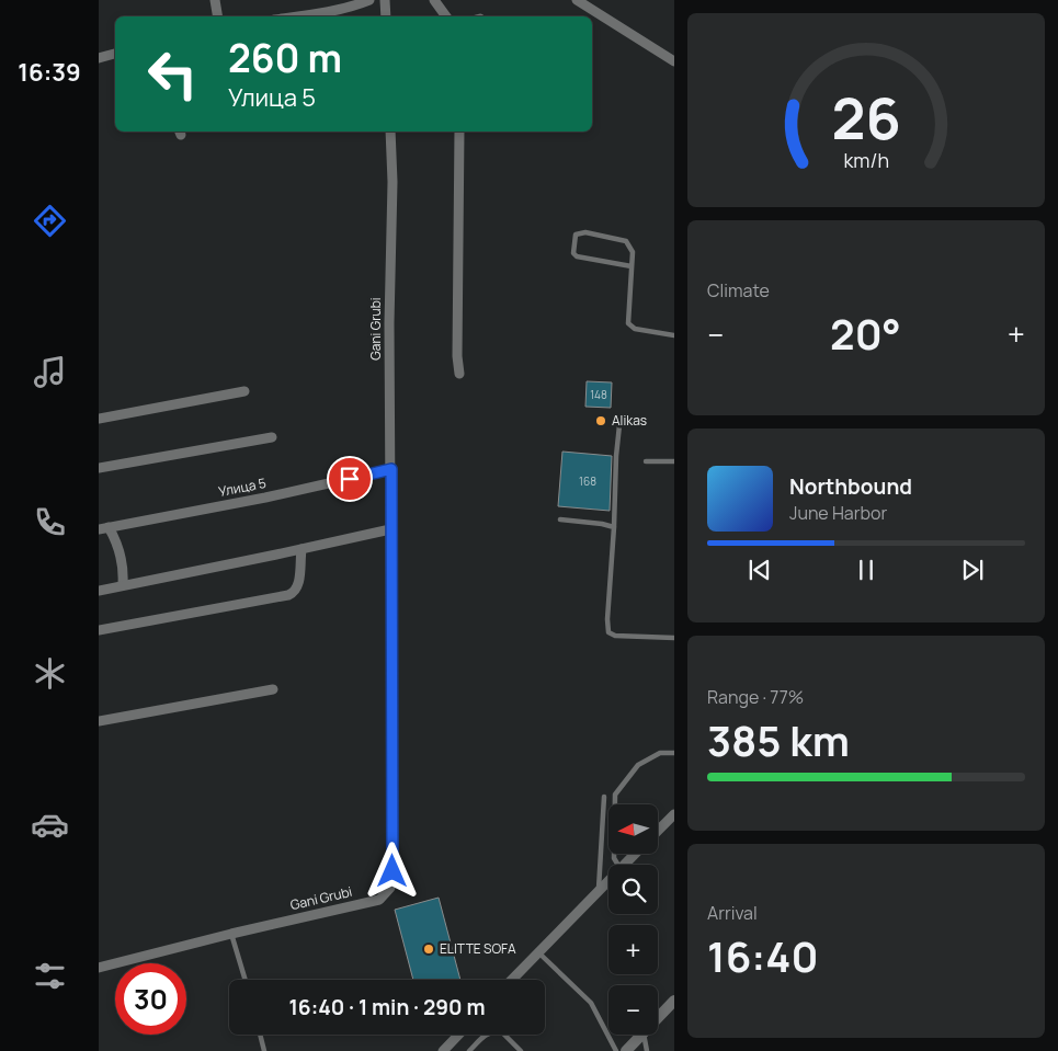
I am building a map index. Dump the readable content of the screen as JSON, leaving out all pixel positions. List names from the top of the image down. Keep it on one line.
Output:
{"streets":{"street":["Gani Grubi","Улица 5"]},"crossings":[["Gani Grubi","Улица 5"]],"places":["Alikas","ELITTE SOFA"],"house_numbers":["148","168"],"north":"left","page":{"tabs":"16:39","turn":["260 m","Улица 5"],"tile":["Climate",["Range · 77%","385 km"],["Arrival","16:40"]],"heat":["−","20°","+"],"song":["Northbound","June Harbor"],"map_buttons":["+","−"],"limit":"30","trip":"16:40 · 1 min · 290 m","gauge":["26","km/h"]}}
